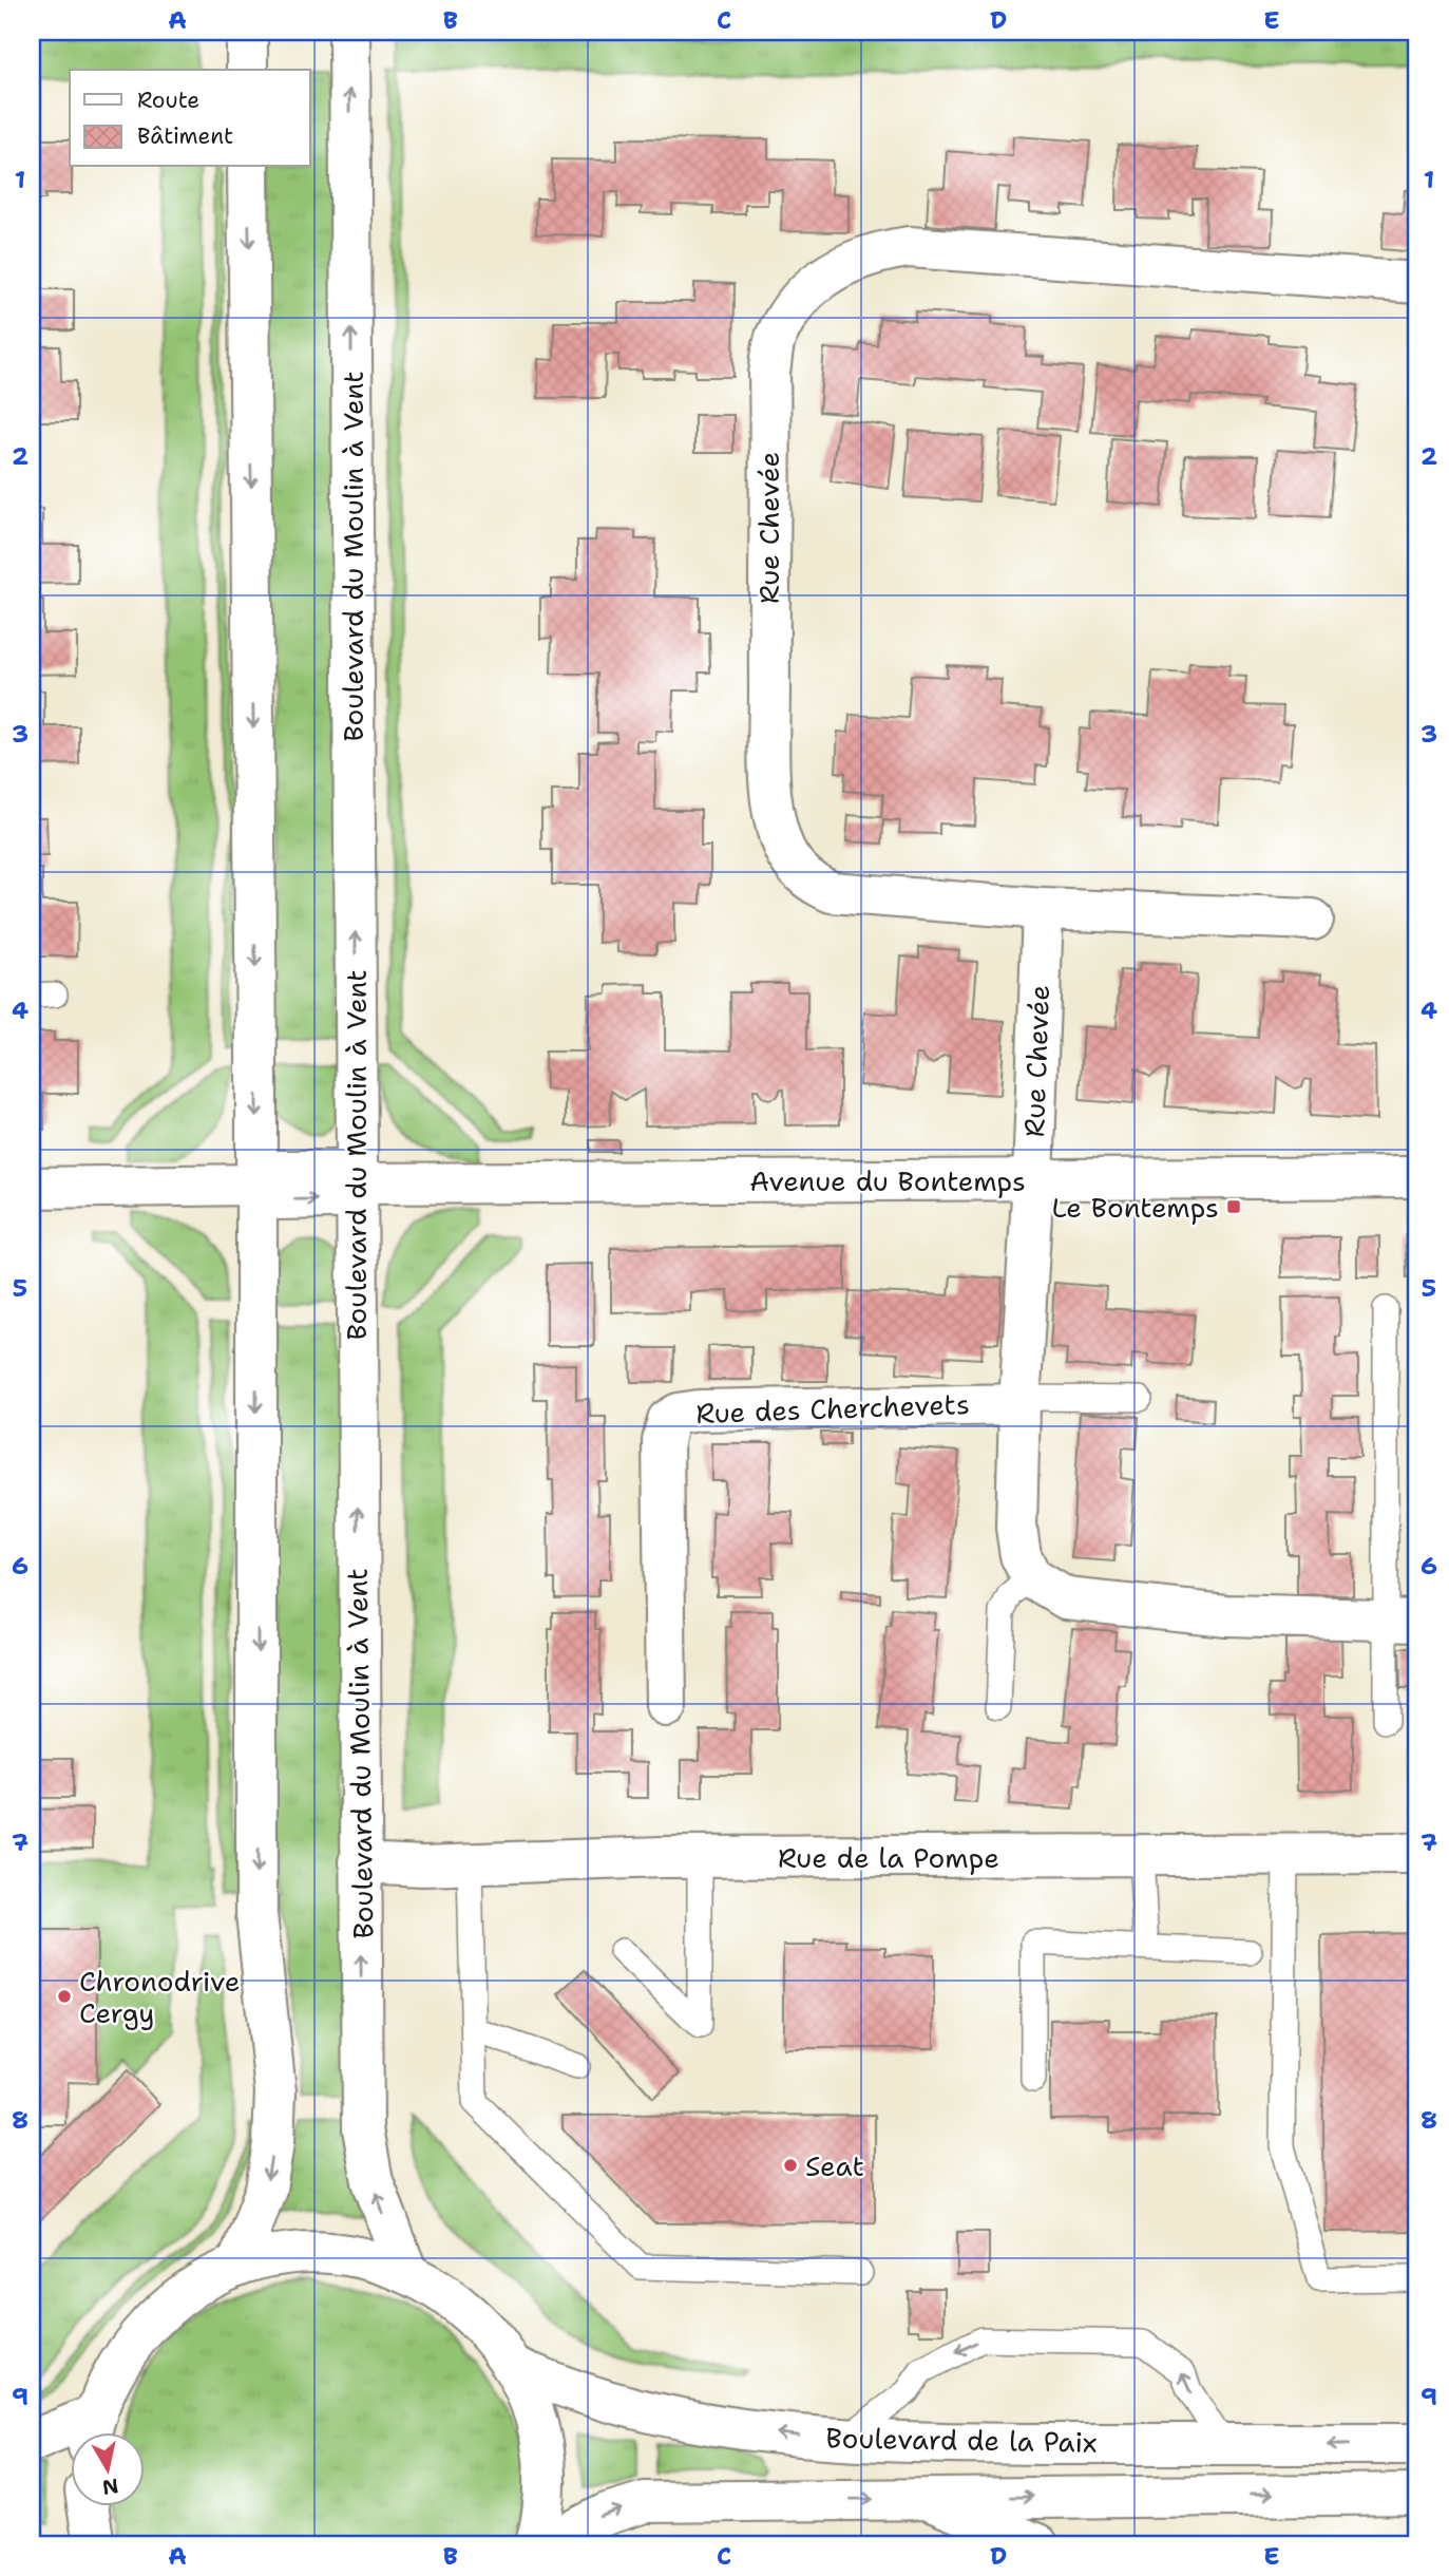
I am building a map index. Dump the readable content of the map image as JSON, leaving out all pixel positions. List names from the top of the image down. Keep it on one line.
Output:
{"streets":{"main road":["Rue Chevée","Boulevard du Moulin à Vent","Avenue du Bontemps","Rue des Cherchevets","Rue de la Pompe","Boulevard de la Paix"]},"crossings":[["Rue Chevée","Avenue du Bontemps"],["Boulevard du Moulin à Vent","Avenue du Bontemps"],["Boulevard du Moulin à Vent","Rue de la Pompe"]],"places":{"transit":["Le Bontemps"],"other":["Chronodrive Cergy","Seat"]},"legend":["Route","Bâtiment"],"north":"bottom","grid":{"columns":["A","B","C","D","E"],"rows":["1","2","3","4","5","6","7","8","9"]}}
